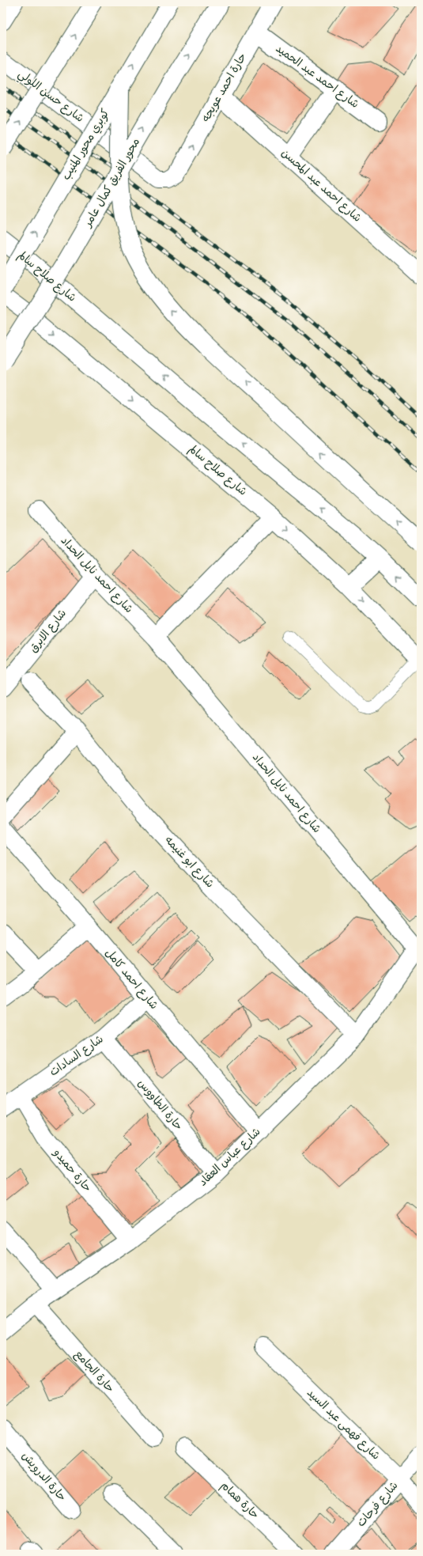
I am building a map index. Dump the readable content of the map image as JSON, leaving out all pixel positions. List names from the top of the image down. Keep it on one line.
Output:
{"streets":{"main road":["شارع احمد عبد الحميد","حارة احمد عويجه","شارع حسن اللولي","كوبري محور المنيب","محور الفريق كمال عامر","شارع احمد عبد المحسن","شارع صلاح سالم","شارع احمد نايل الحداد","شارع الابرق","شارع ابو غنيمه","شارع احمد كامل","شارع السادات","حارة الطاووس","شارع عباس العقاد","حارة حميدو","حارة الجامع","شارع فهمى عبد السيد","حارة الدرويش","حارة همام","شارع فرحات"]},"crossings":[["شارع احمد عبد الحميد","حارة احمد عويجه"],["حارة احمد عويجه","شارع حسن اللولي"],["حارة احمد عويجه","شارع احمد عبد المحسن"],["شارع احمد نايل الحداد","شارع الابرق"],["شارع احمد نايل الحداد","شارع عباس العقاد"],["شارع ابو غنيمه","شارع عباس العقاد"],["شارع احمد كامل","شارع السادات"],["شارع احمد كامل","شارع عباس العقاد"],["شارع السادات","حارة الطاووس"],["شارع السادات","حارة حميدو"],["حارة الطاووس","شارع عباس العقاد"],["شارع عباس العقاد","حارة حميدو"],["شارع عباس العقاد","حارة الجامع"],["شارع فهمى عبد السيد","شارع فرحات"]],"one_way":["حارة احمد عويجه"]}
